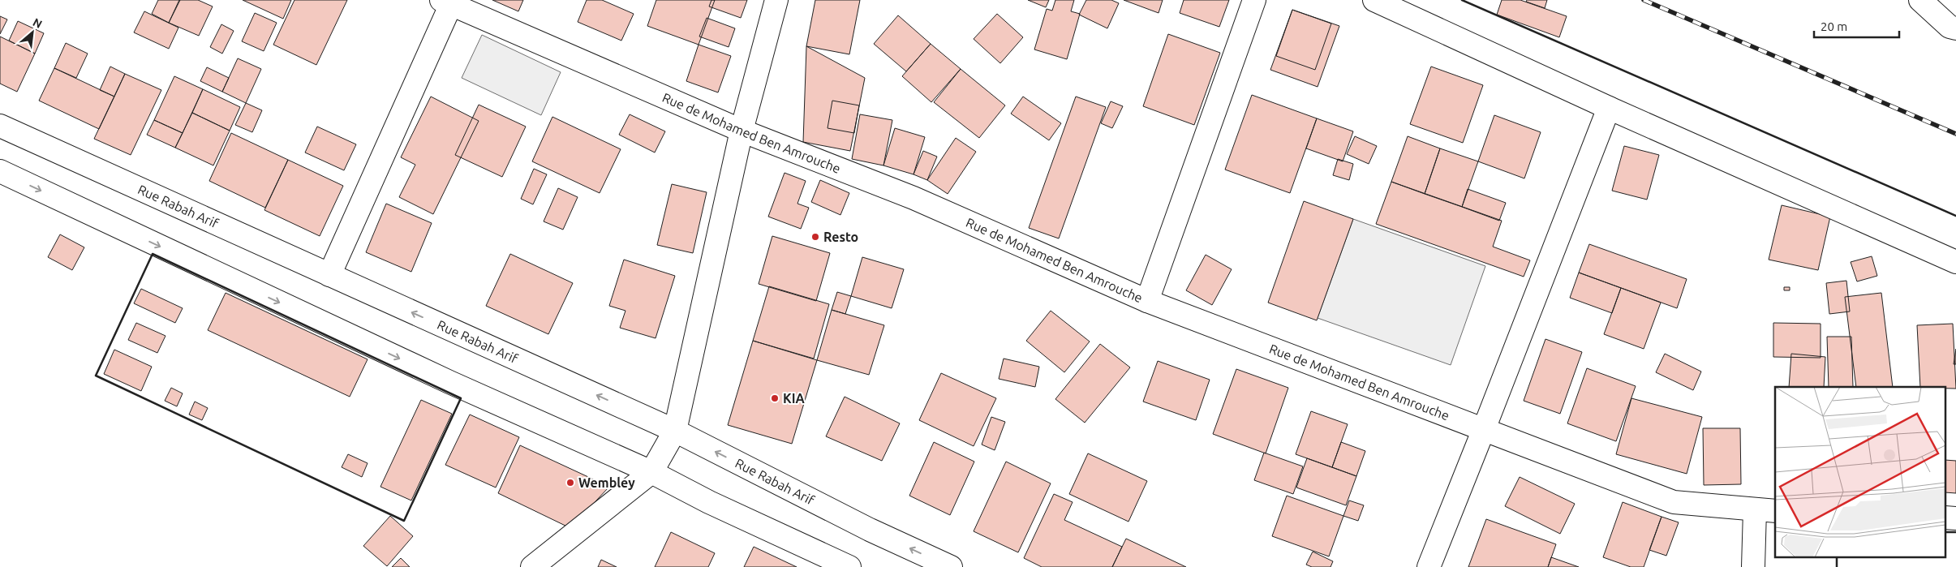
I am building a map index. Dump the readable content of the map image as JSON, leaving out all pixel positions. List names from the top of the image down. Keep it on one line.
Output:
{"streets":{"street":["Rue de Mohamed Ben Amrouche","Rue Rabah Arif"]},"places":["Resto","KIA","Wembley"],"scale_bar":"20 m","north":"top right"}
